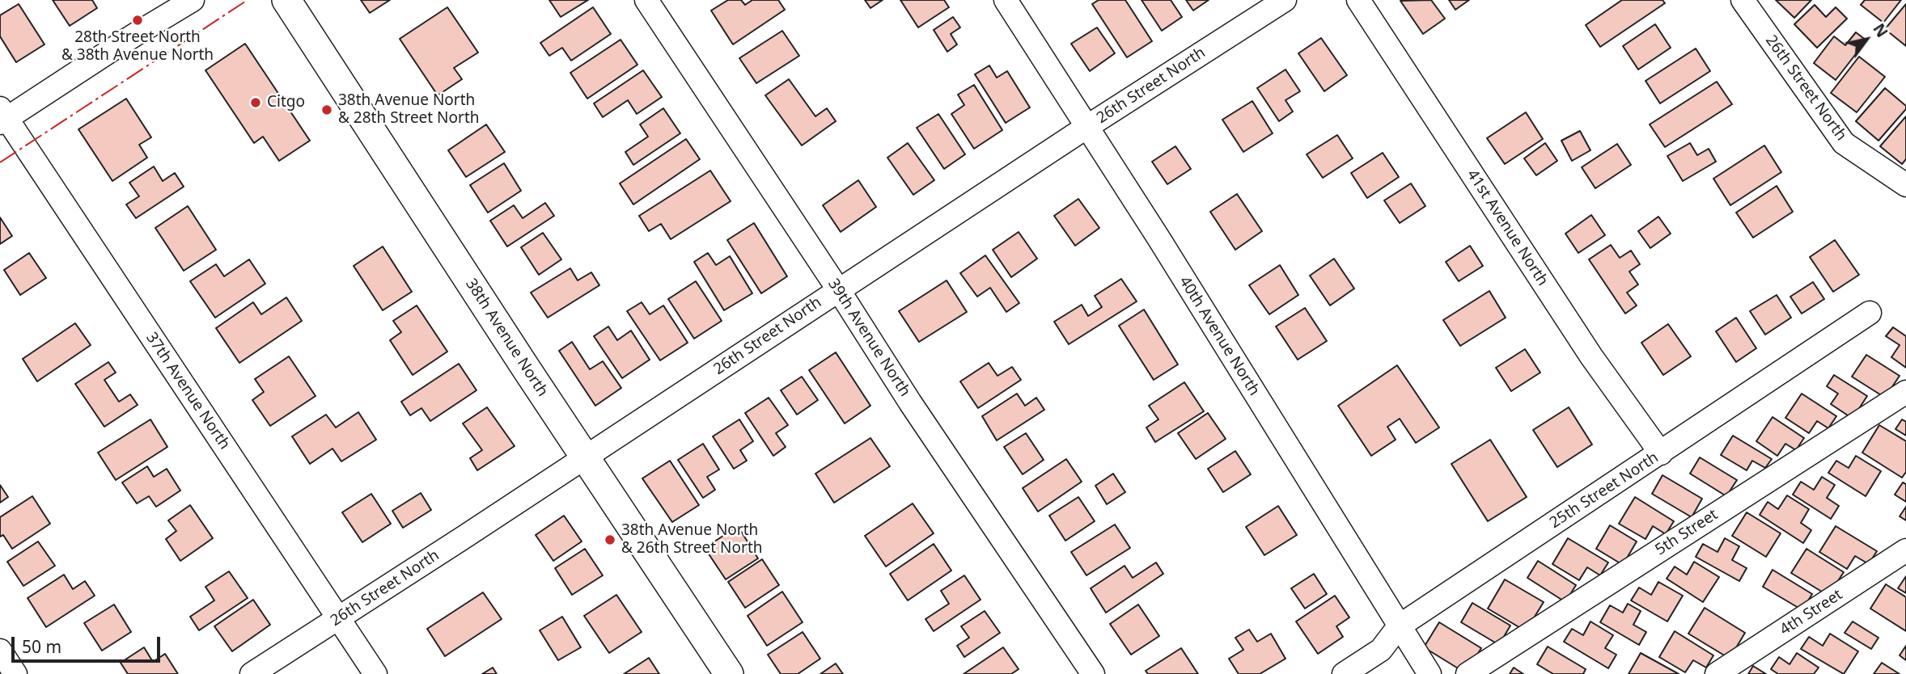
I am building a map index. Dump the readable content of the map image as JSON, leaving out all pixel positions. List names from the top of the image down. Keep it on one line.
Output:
{"streets":{"main road":["38th Avenue North"],"street":["26th Street North","41st Avenue North","40th Avenue North","39th Avenue North","37th Avenue North","25th Street North","5th Street","4th Street"]},"crossings":[["26th Street North","40th Avenue North"],["26th Street North","38th Avenue North"],["26th Street North","39th Avenue North"],["26th Street North","37th Avenue North"],["41st Avenue North","25th Street North"],["40th Avenue North","25th Street North"]],"places":["28th Street North & 38th Avenue North","Citgo","38th Avenue North & 28th Street North","38th Avenue North & 26th Street North"],"scale_bar":"50 m","north":"top right"}
